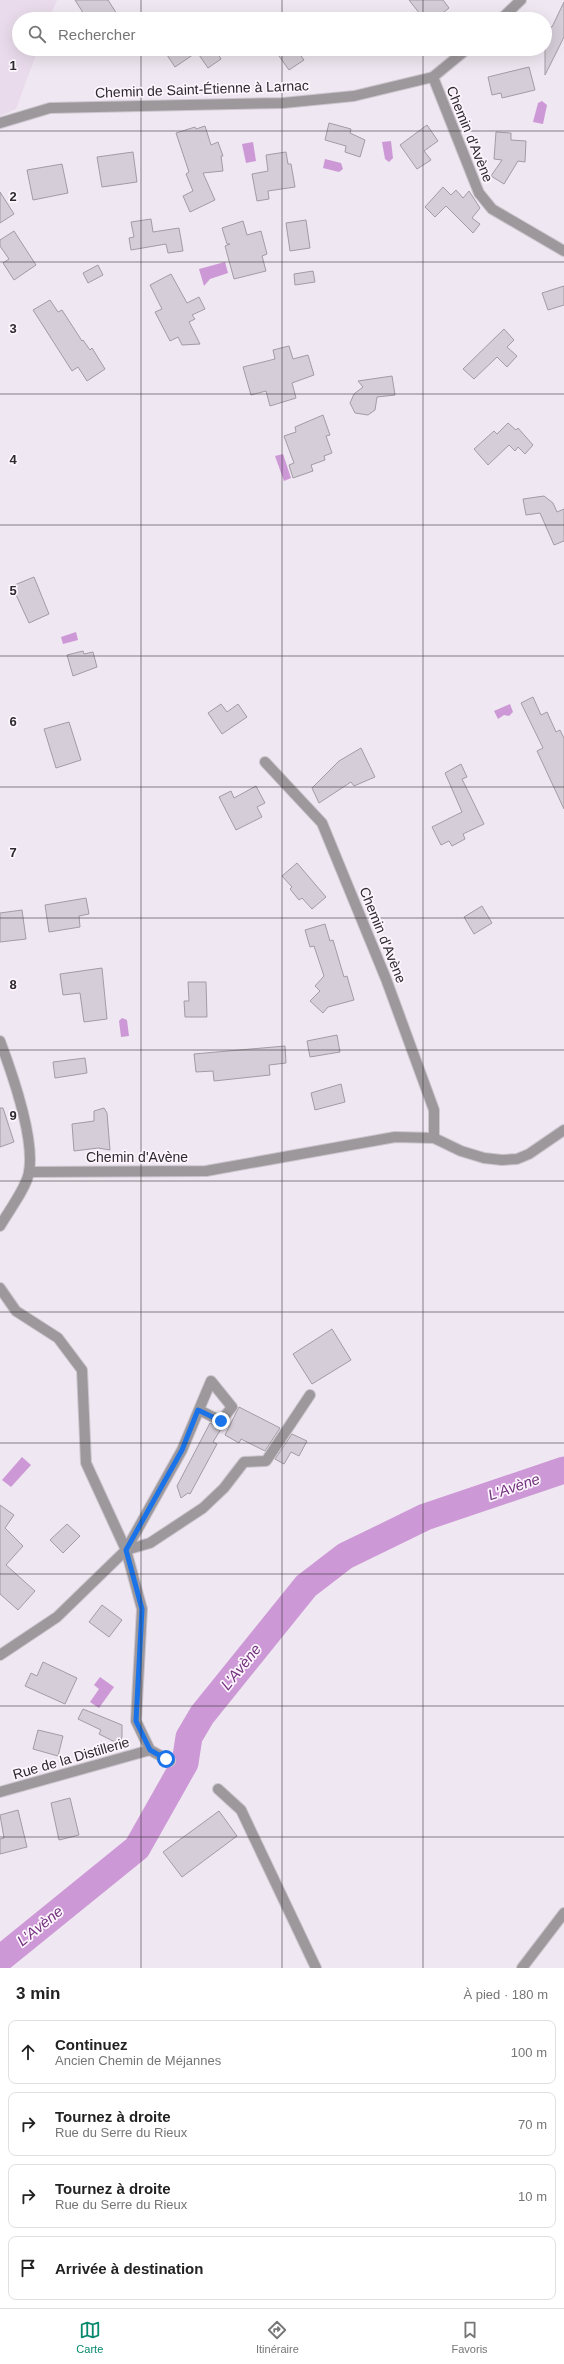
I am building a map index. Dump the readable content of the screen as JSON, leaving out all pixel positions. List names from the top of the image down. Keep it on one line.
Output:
{"streets":{"street":["Chemin de Saint-Étienne à Larnac","Chemin d'Avène","Rue de la Distillerie"]},"crossings":[["Chemin de Saint-Étienne à Larnac","Chemin d'Avène"]],"water":["L'Avène"],"page":{"search":"Rechercher","heading":["3 min","À pied · 180 m"],"list":[["Continuez","Ancien Chemin de Méjannes","100 m"],["Tournez à droite","Rue du Serre du Rieux","70 m"],["Tournez à droite","Rue du Serre du Rieux","10 m"],"Arrivée à destination"],"nav":["Carte","Itinéraire","Favoris"]},"grid":{"rows":["1","2","3","4","5","6","7","8","9"]}}
